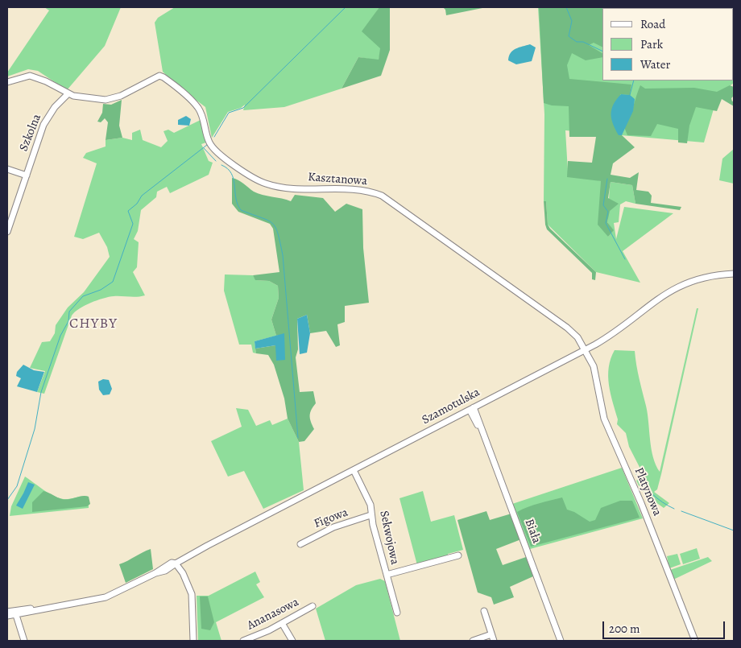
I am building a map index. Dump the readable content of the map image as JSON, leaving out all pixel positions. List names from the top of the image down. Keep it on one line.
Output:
{"streets":{"street":["Szkolna","Kasztanowa","Szamotulska","Platynowa","Figowa","Biała","Sekwojowa","Ananasowa"]},"crossings":[["Szkolna","Kasztanowa"],["Kasztanowa","Szamotulska"],["Kasztanowa","Platynowa"],["Szamotulska","Platynowa"],["Szamotulska","Biała"],["Szamotulska","Sekwojowa"],["Figowa","Sekwojowa"]],"districts":["CHYBY"],"legend":["Road","Park","Water"],"scale_bar":"200 m"}
